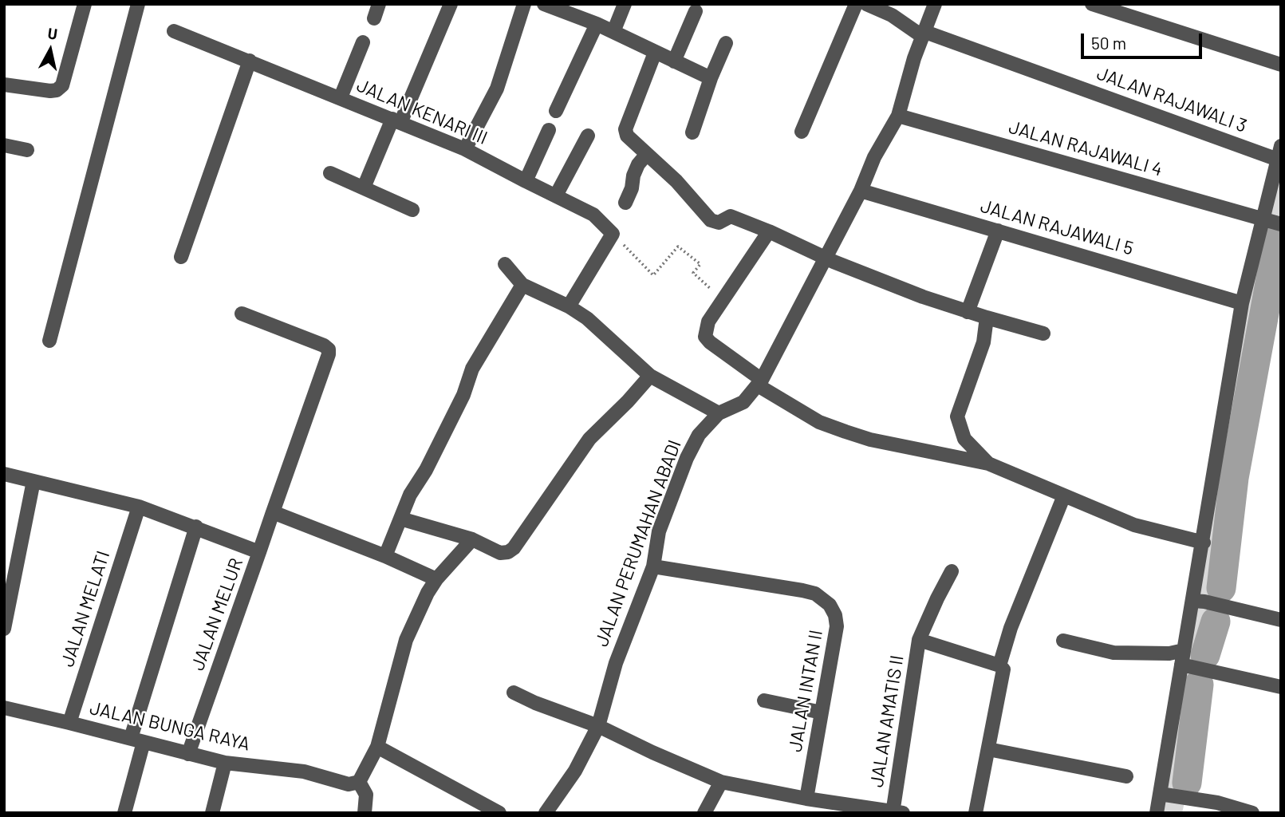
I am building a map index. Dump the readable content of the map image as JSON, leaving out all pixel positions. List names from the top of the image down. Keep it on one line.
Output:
{"streets":{"street":["JALAN RAJAWALI 3","JALAN KENARI III","JALAN RAJAWALI 4","JALAN RAJAWALI 5","JALAN PERUMAHAN ABADI","JALAN MELATI","JALAN MELUR","JALAN INTAN II","JALAN AMATIS II","JALAN BUNGA RAYA"]},"crossings":[["JALAN RAJAWALI 3","JALAN PERUMAHAN ABADI"],["JALAN RAJAWALI 4","JALAN PERUMAHAN ABADI"],["JALAN RAJAWALI 5","JALAN PERUMAHAN ABADI"],["JALAN PERUMAHAN ABADI","JALAN INTAN II"],["JALAN MELATI","JALAN MELUR"],["JALAN MELATI","JALAN BUNGA RAYA"],["JALAN MELUR","JALAN BUNGA RAYA"]],"scale_bar":"50 m","north":"top"}
